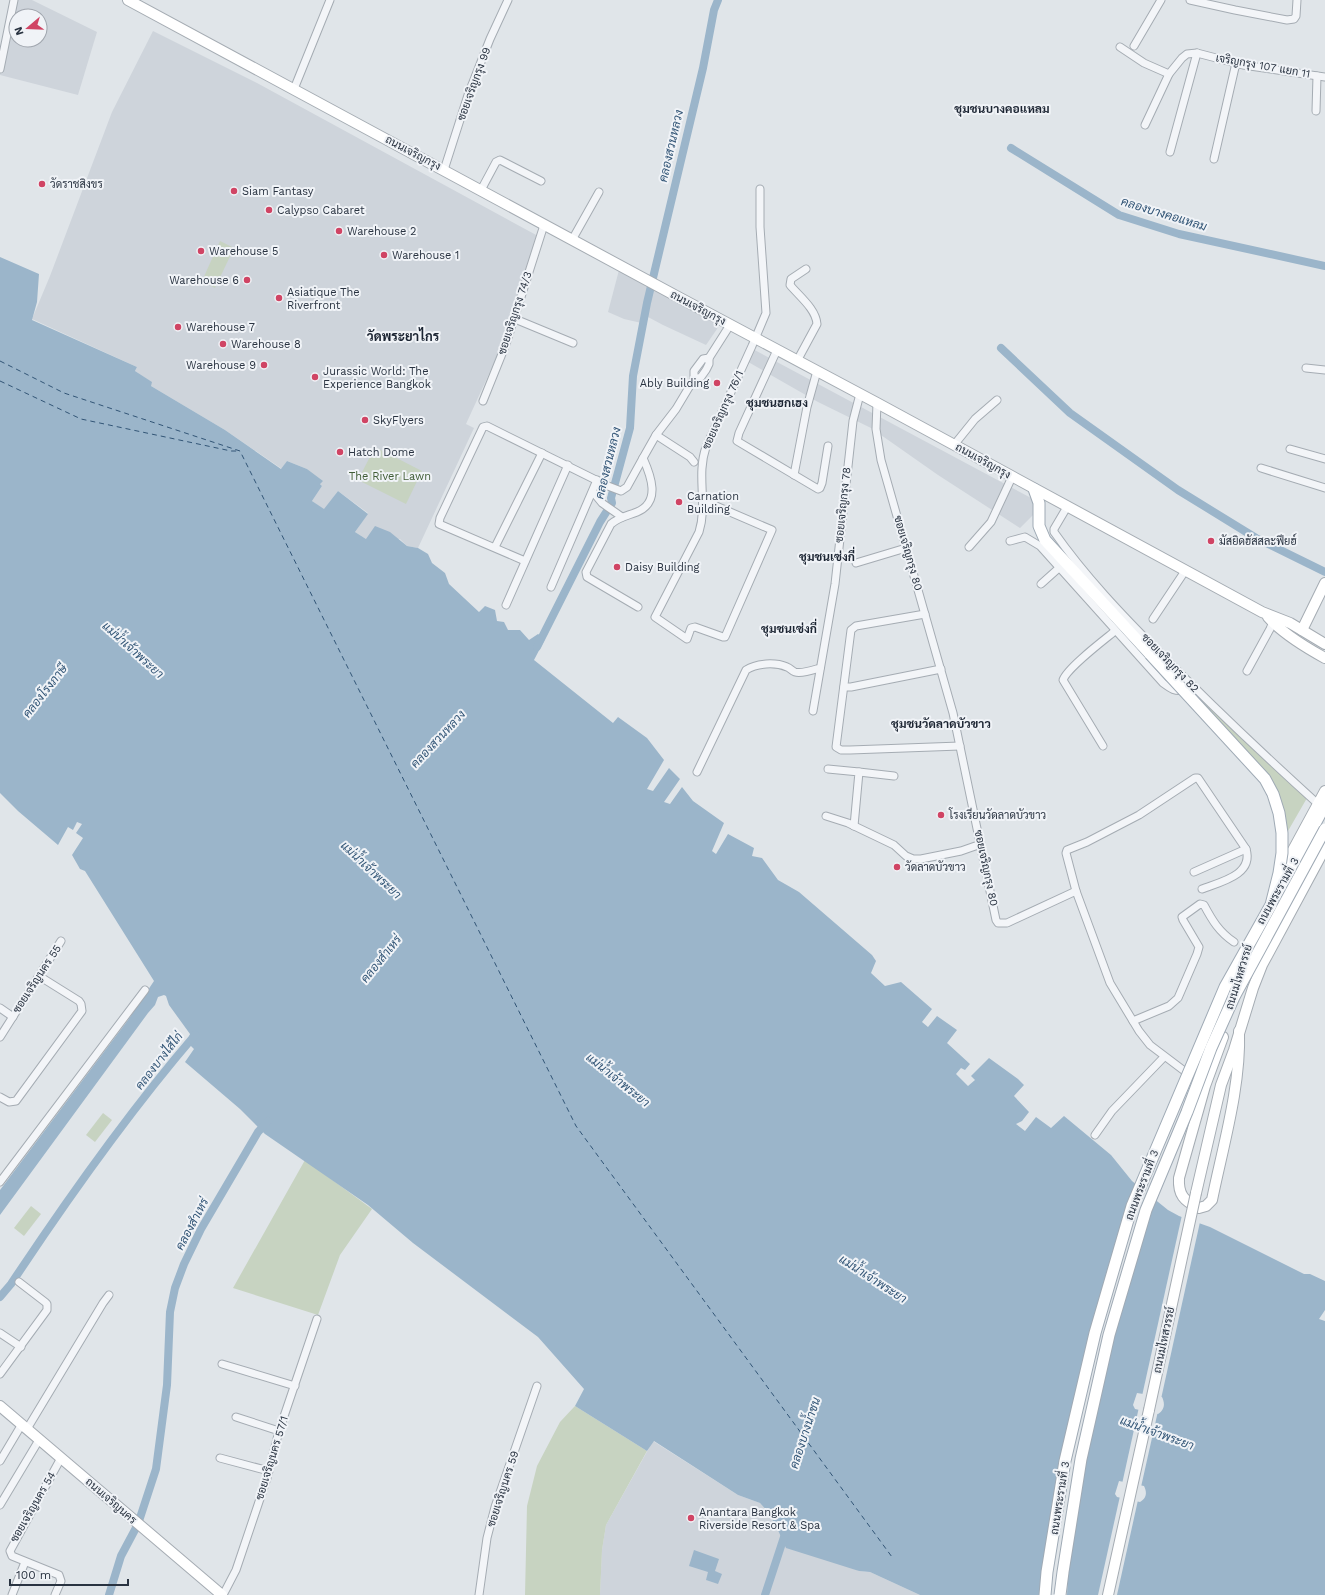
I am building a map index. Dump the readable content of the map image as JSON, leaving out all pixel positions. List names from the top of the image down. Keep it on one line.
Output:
{"streets":{"main road":["ถนนเจริญกรุง","ถนนพระรามที่ 3","ถนนมไหสวรรย์","ถนนเจริญนคร"],"street":["เจริญกรุง 107 แยก 11","ซอยเจริญกรุง 99","ซอยเจริญกรุง 74/3","ซอยเจริญกรุง 76/1","ซอยเจริญกรุง 78","ซอยเจริญกรุง 80","ซอยเจริญกรุง 82","ซอยเจริญนคร 55","ซอยเจริญนคร 57/1","ซอยเจริญนคร 59","ซอยเจริญนคร 54"]},"crossings":[["ซอยเจริญกรุง 99","ถนนเจริญกรุง"],["ถนนเจริญกรุง","ซอยเจริญกรุง 74/3"],["ถนนเจริญกรุง","ซอยเจริญกรุง 76/1"],["ถนนเจริญกรุง","ซอยเจริญกรุง 78"],["ถนนเจริญกรุง","ซอยเจริญกรุง 80"],["ถนนเจริญกรุง","ซอยเจริญกรุง 82"],["ซอยเจริญกรุง 82","ถนนพระรามที่ 3"],["ซอยเจริญกรุง 82","ถนนมไหสวรรย์"],["ถนนพระรามที่ 3","ถนนมไหสวรรย์"],["ซอยเจริญนคร 57/1","ถนนเจริญนคร"],["ถนนเจริญนคร","ซอยเจริญนคร 54"]],"districts":["ชุมชนบางคอแหลม","วัดพระยาไกร","ชุมชนฮกเฮง","ชุมชนเซ่งกี่","ชุมชนเซ่งกี่","ชุมชนวัดลาดบัวขาว"],"water":["คลองสวนหลวง","คลองบางคอแหลม","แม่น้ำเจ้าพระยา","คลองโรงภาษี","คลองสำเหร่","คลองบางไส้ไก่","คลองบางน้ำชน"],"parks":["The River Lawn"],"places":["วัดราชสิงขร","Siam Fantasy","Calypso Cabaret","Warehouse 2","Warehouse 5","Warehouse 1","Warehouse 6","Asiatique The Riverfront","Warehouse 7","Warehouse 8","Warehouse 9","Jurassic World: The Experience Bangkok","Ably Building","SkyFlyers","Hatch Dome","Carnation Building","มัสยิดฮัสสละฟียฮ์","Daisy Building","โรงเรียนวัดลาดบัวขาว","วัดลาดบัวขาว","Anantara Bangkok Riverside Resort & Spa"],"scale_bar":"100 m","north":"left"}
